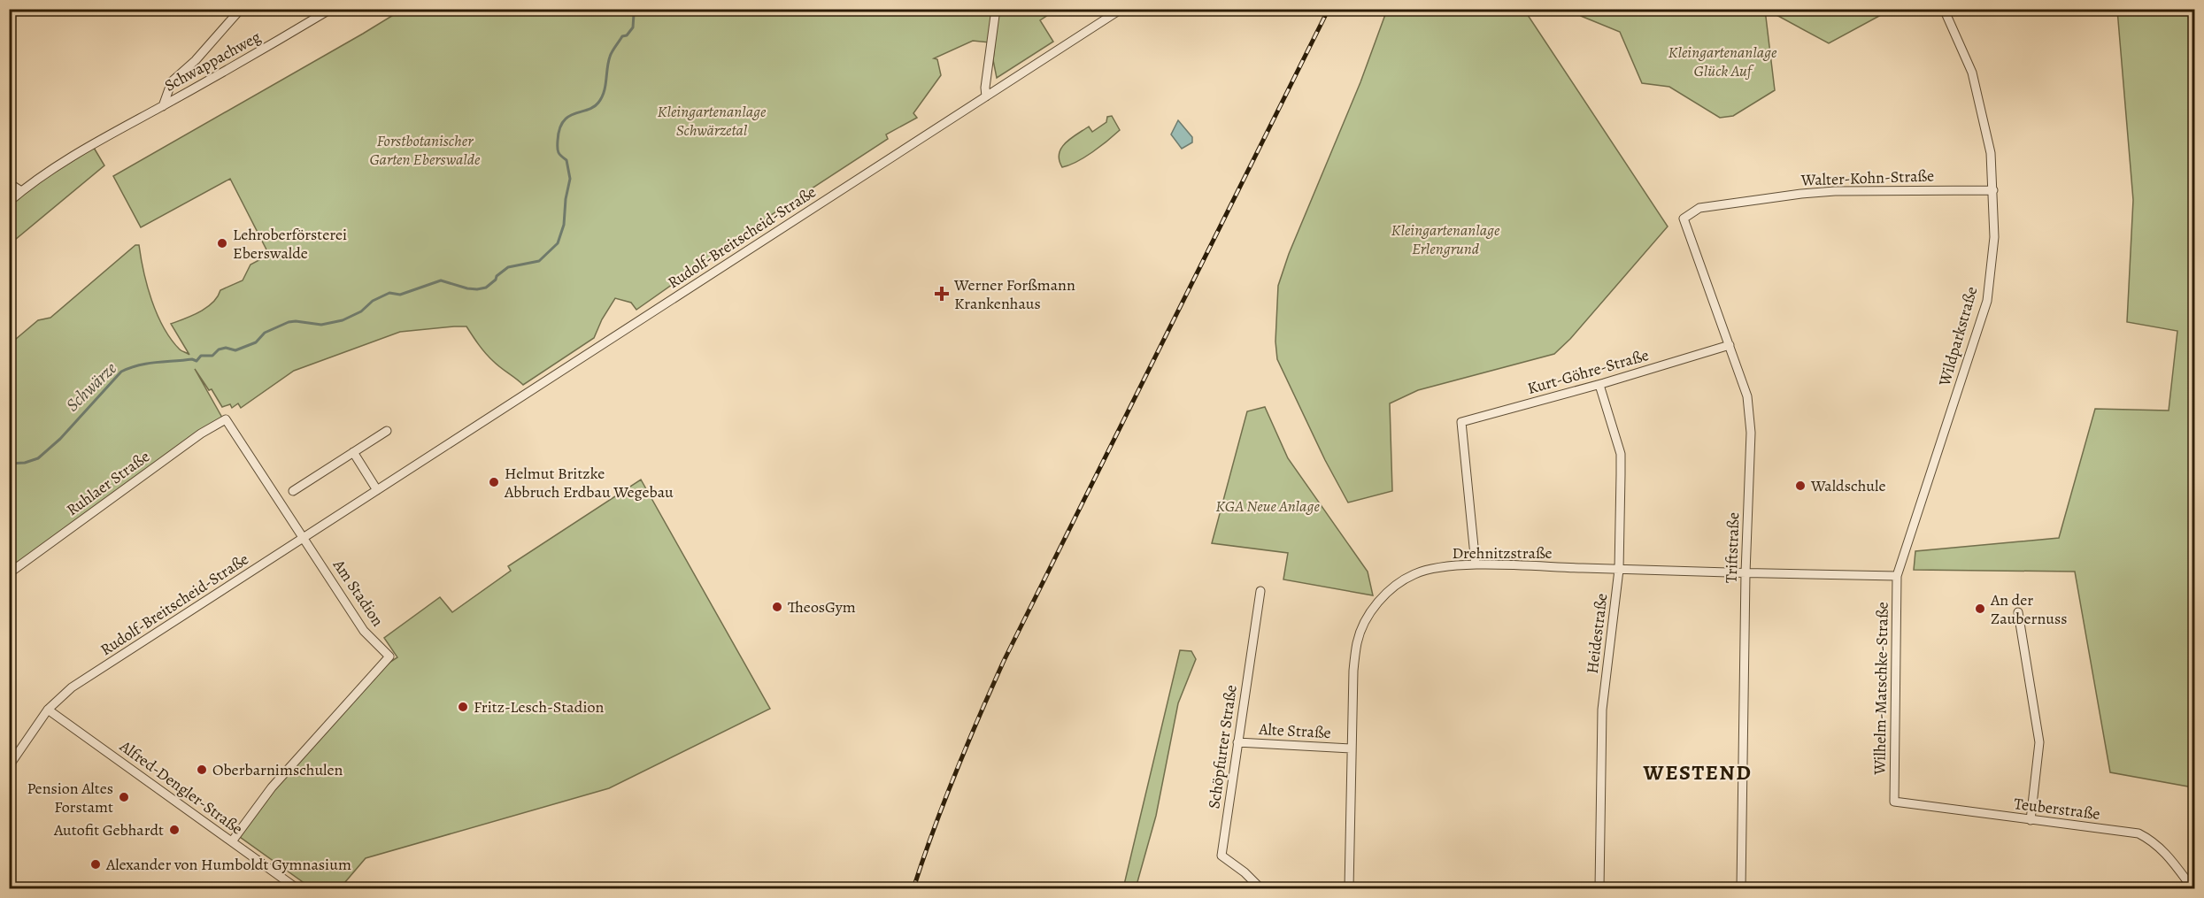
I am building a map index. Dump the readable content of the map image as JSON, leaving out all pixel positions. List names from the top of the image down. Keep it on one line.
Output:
{"streets":{"street":["Schwappachweg","Walter-Kohn-Straße","Rudolf-Breitscheid-Straße","Wildparkstraße","Kurt-Göhre-Straße","Ruhlaer Straße","Triftstraße","Drehnitzstraße","Am Stadion","Heidestraße","Wilhelm-Matschke-Straße","Alte Straße","Schöpfurter Straße","Alfred-Dengler-Straße","Teuberstraße"]},"crossings":[["Walter-Kohn-Straße","Wildparkstraße"],["Walter-Kohn-Straße","Triftstraße"],["Rudolf-Breitscheid-Straße","Am Stadion"],["Rudolf-Breitscheid-Straße","Alfred-Dengler-Straße"],["Wildparkstraße","Drehnitzstraße"],["Wildparkstraße","Wilhelm-Matschke-Straße"],["Kurt-Göhre-Straße","Triftstraße"],["Kurt-Göhre-Straße","Drehnitzstraße"],["Kurt-Göhre-Straße","Heidestraße"],["Ruhlaer Straße","Am Stadion"],["Triftstraße","Drehnitzstraße"],["Drehnitzstraße","Heidestraße"],["Drehnitzstraße","Wilhelm-Matschke-Straße"],["Drehnitzstraße","Alte Straße"],["Am Stadion","Alfred-Dengler-Straße"],["Wilhelm-Matschke-Straße","Teuberstraße"],["Alte Straße","Schöpfurter Straße"]],"districts":["WESTEND"],"water":["Schwärze"],"parks":["Kleingartenanlage Glück Auf","Kleingartenanlage Schwärzetal","Forstbotanischer Garten Eberswalde","Kleingartenanlage Erlengrund","KGA Neue Anlage"],"places":{"other":["Lehroberförsterei Eberswalde","Helmut Britzke Abbruch Erdbau Wegebau","Waldschule","TheosGym","An der Zaubernuss","Fritz-Lesch-Stadion","Oberbarnimschulen","Pension Altes Forstamt","Autofit Gebhardt","Alexander von Humboldt Gymnasium"],"health":["Werner Forßmann Krankenhaus"]}}
